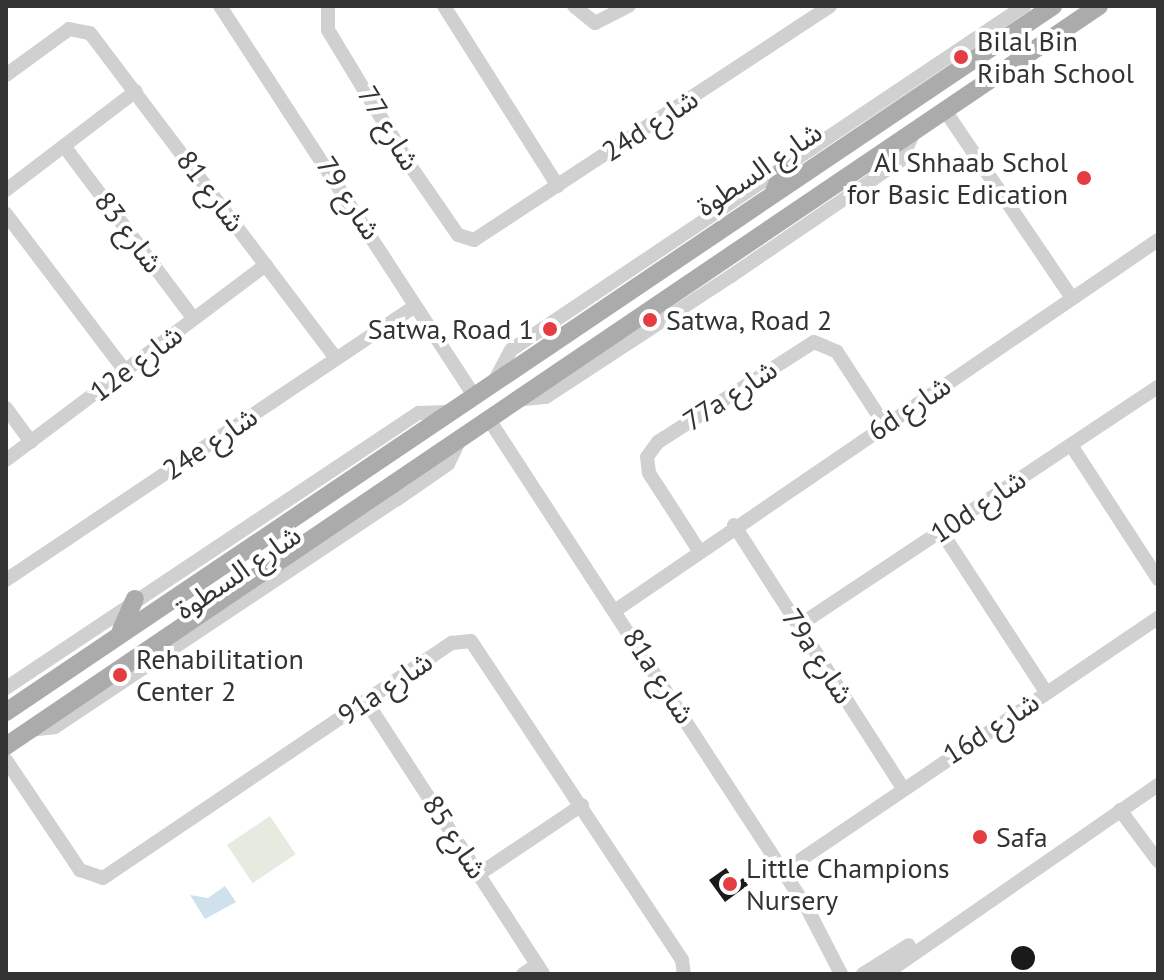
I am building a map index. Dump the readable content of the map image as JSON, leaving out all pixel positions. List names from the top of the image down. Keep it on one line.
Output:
{"streets":{"main road":["شارع السطوة"],"street":["24d شارع","شارع 77","شارع 81","شارع 79","شارع 83","12e شارع","77a شارع","6d شارع","24e شارع","10d شارع","79a شارع","81a شارع","91a شارع","16d شارع","شارع 85"]},"crossings":[["24d شارع","شارع 77"],["شارع السطوة","شارع 79"],["شارع السطوة","81a شارع"],["شارع 81","12e شارع"],["شارع 81","24e شارع"],["شارع 79","24e شارع"],["شارع 83","12e شارع"],["77a شارع","6d شارع"],["6d شارع","79a شارع"],["6d شارع","81a شارع"],["10d شارع","79a شارع"],["79a شارع","16d شارع"],["81a شارع","16d شارع"],["91a شارع","شارع 85"]],"places":["Bilal Bin Ribah School","Al Shhaab Schol for Basic Edication","Satwa, Road 2","Satwa, Road 1","Rehabilitation Center 2","Safa","Little Champions Nursery"]}
